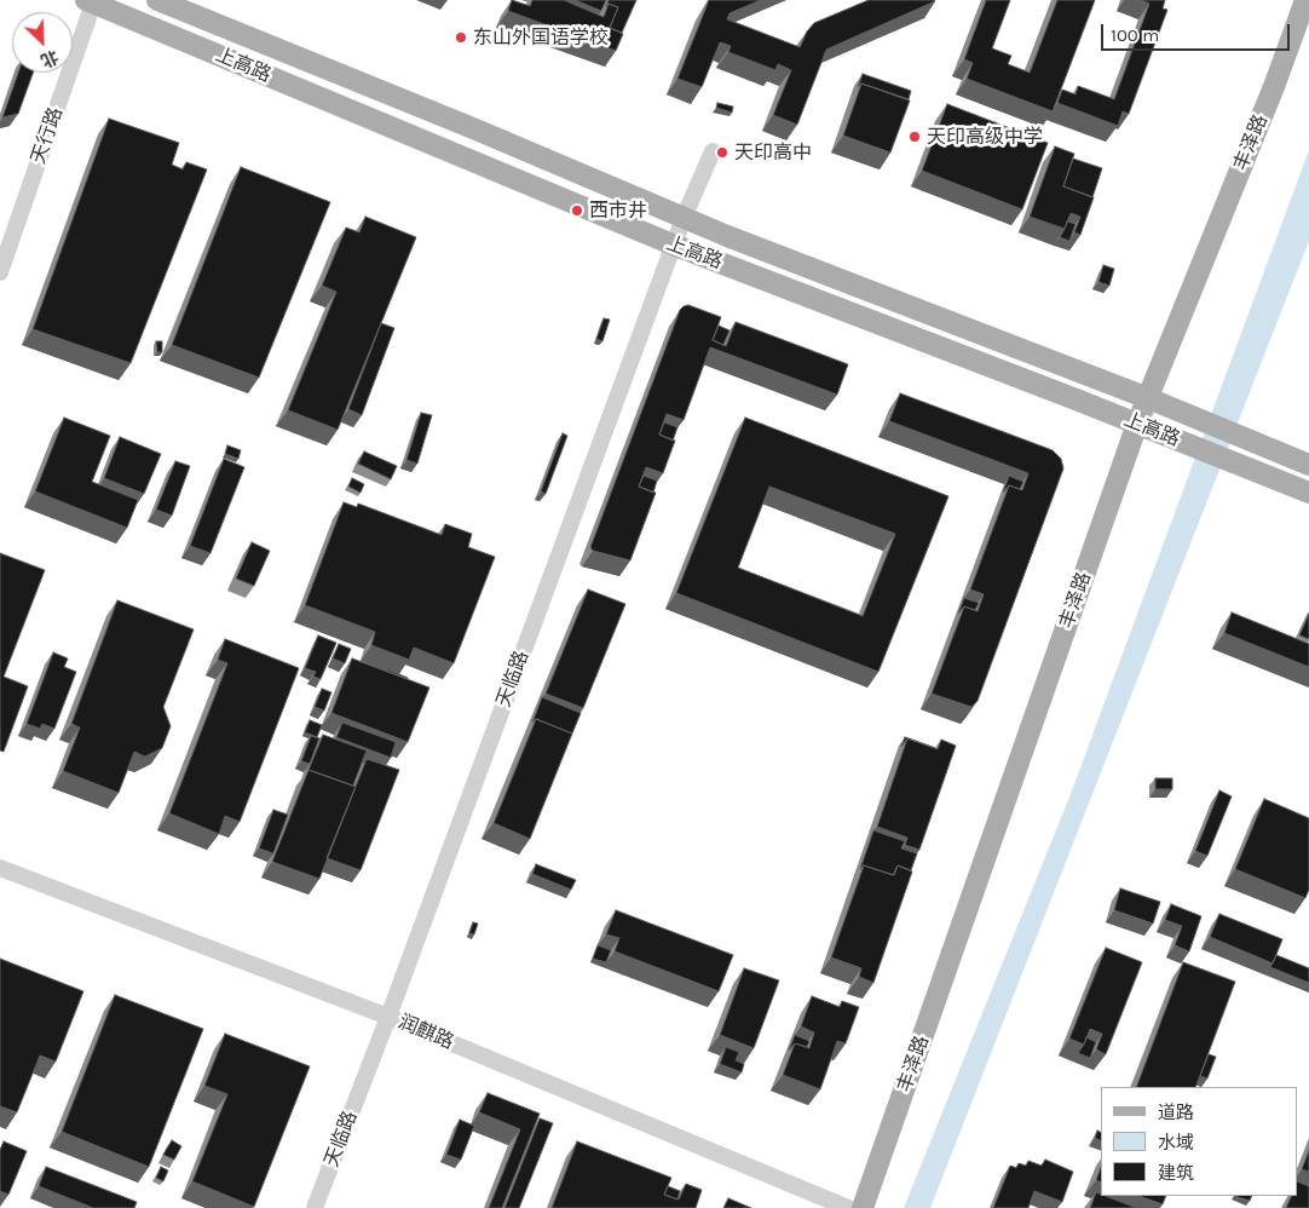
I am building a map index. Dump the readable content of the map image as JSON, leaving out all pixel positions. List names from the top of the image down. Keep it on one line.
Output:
{"streets":{"main road":["上高路","丰泽路"],"street":["天行路","天临路","润麒路"]},"crossings":[["上高路","天行路"],["上高路","丰泽路"],["上高路","天临路"],["天临路","润麒路"]],"places":["东山外国语学校","天印高级中学","天印高中","西市井"],"legend":["道路","水域","建筑"],"scale_bar":"100 m","north":"bottom right"}
